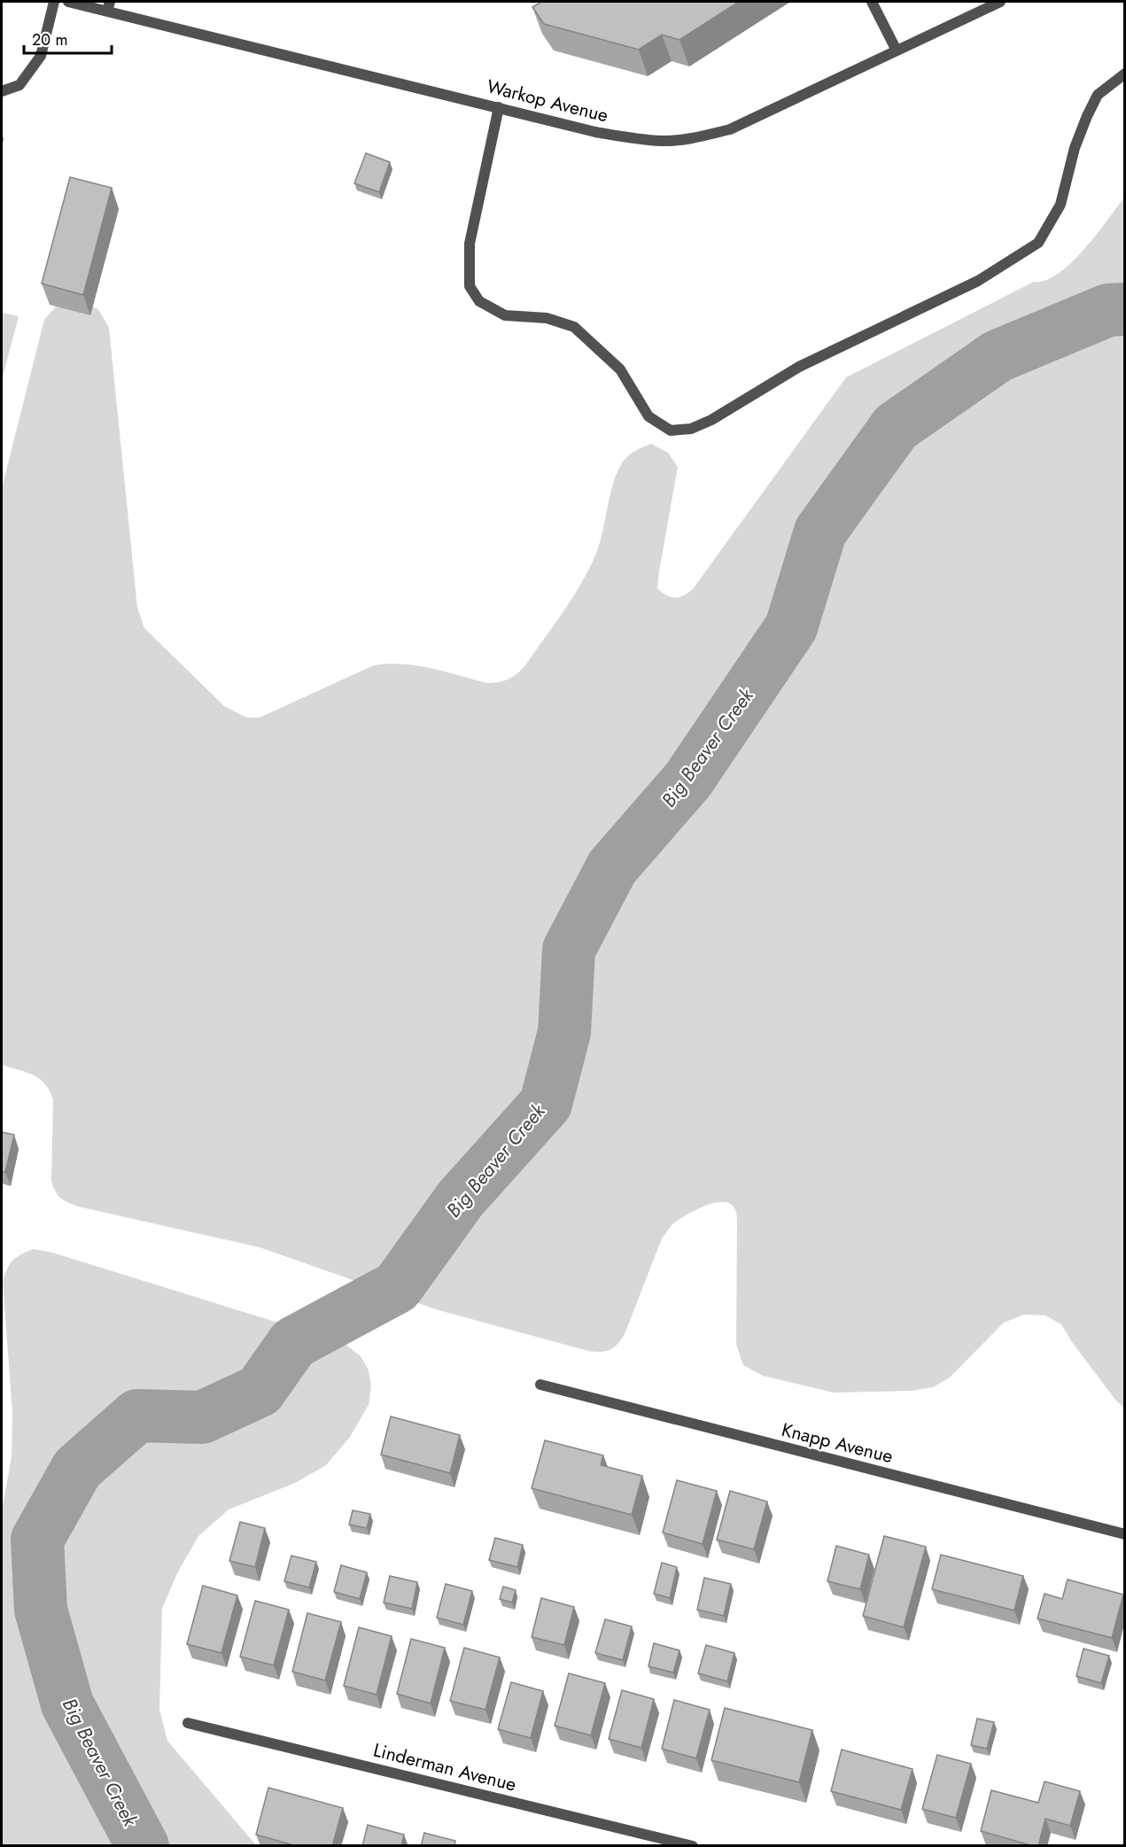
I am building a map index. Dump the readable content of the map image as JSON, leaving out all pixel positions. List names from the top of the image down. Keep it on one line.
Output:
{"streets":{"street":["Warkop Avenue","Knapp Avenue","Linderman Avenue"]},"water":["Big Beaver Creek"],"scale_bar":"20 m"}
